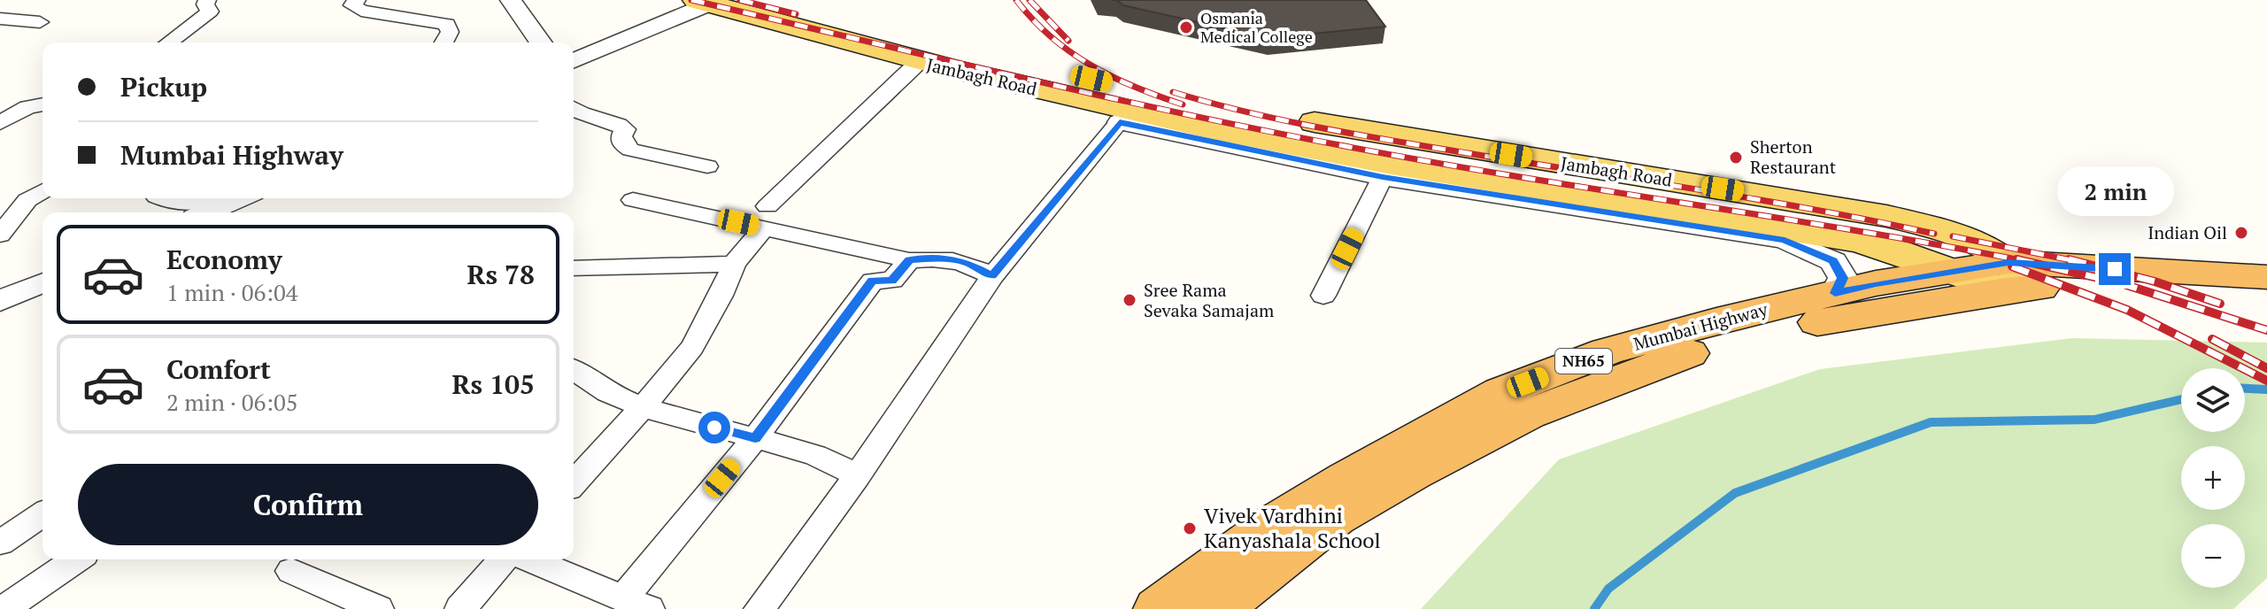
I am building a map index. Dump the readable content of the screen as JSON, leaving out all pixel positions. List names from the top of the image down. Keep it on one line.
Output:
{"streets":{"highway":["Mumbai Highway","NH65"],"main road":["Jambagh Road"]},"crossings":[["Jambagh Road","Mumbai Highway"]],"places":["Osmania Medical College","Sherton Restaurant","Indian Oil","Sree Rama Sevaka Samajam","Vivek Vardhini Kanyashala School"],"page":{"banner":["Pickup","Mumbai Highway"],"bubble":"2 min","list":[{"name":"Economy","note":"1 min · 06:04","value":"Rs 78"},{"name":"Comfort","note":"2 min · 06:05","value":"Rs 105"}],"map_buttons":["+","−"],"buttons":"Confirm"}}
